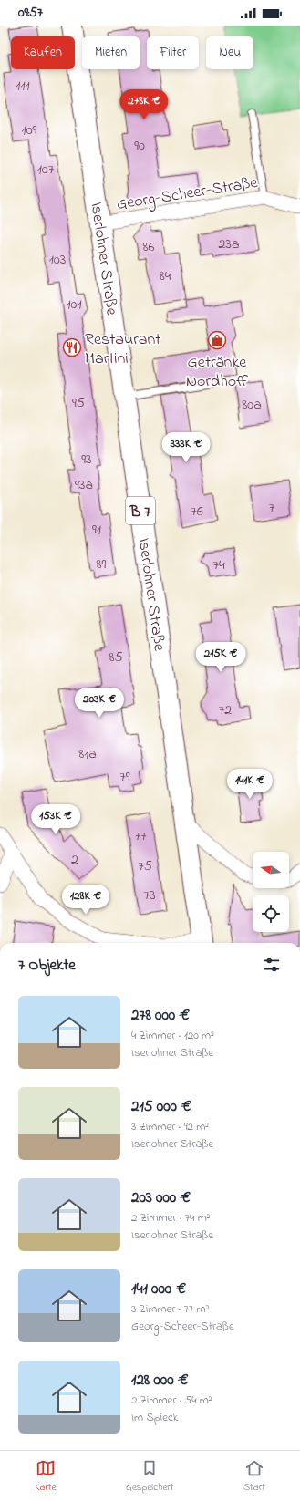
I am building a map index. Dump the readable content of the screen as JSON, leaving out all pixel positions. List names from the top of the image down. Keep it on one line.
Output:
{"streets":{"main road":["Iserlohner Straße","B 7"],"street":["Georg-Scheer-Straße"]},"crossings":[["Georg-Scheer-Straße","Iserlohner Straße"]],"places":{"shop":["Getränke Nordhoff"],"restaurant":["Restaurant Martini"]},"house_numbers":["111","109","90","107","23a","86","103","84","101","95","80a","93","93a","7","76","91","89","74","85","72","81a","79","77","2","75","73"],"north":"left","page":{"status":"09:57","chip":["Kaufen","Mieten","Filter","Neu"],"price":["278K €","333K €","215K €","203K €","141K €","153K €","128K €"],"heading":"7 Objekte","list":[{"name":"278 000 €","note":"4 Zimmer · 120 m² · Iserlohner Straße"},{"name":"215 000 €","note":"3 Zimmer · 92 m² · Iserlohner Straße"},{"name":"203 000 €","note":"2 Zimmer · 74 m² · Iserlohner Straße"},{"name":"141 000 €","note":"3 Zimmer · 77 m² · Georg-Scheer-Straße"},{"name":"128 000 €","note":"2 Zimmer · 54 m² · Im Spieck"}],"tabs":["Karte","Gespeichert","Start"]}}
